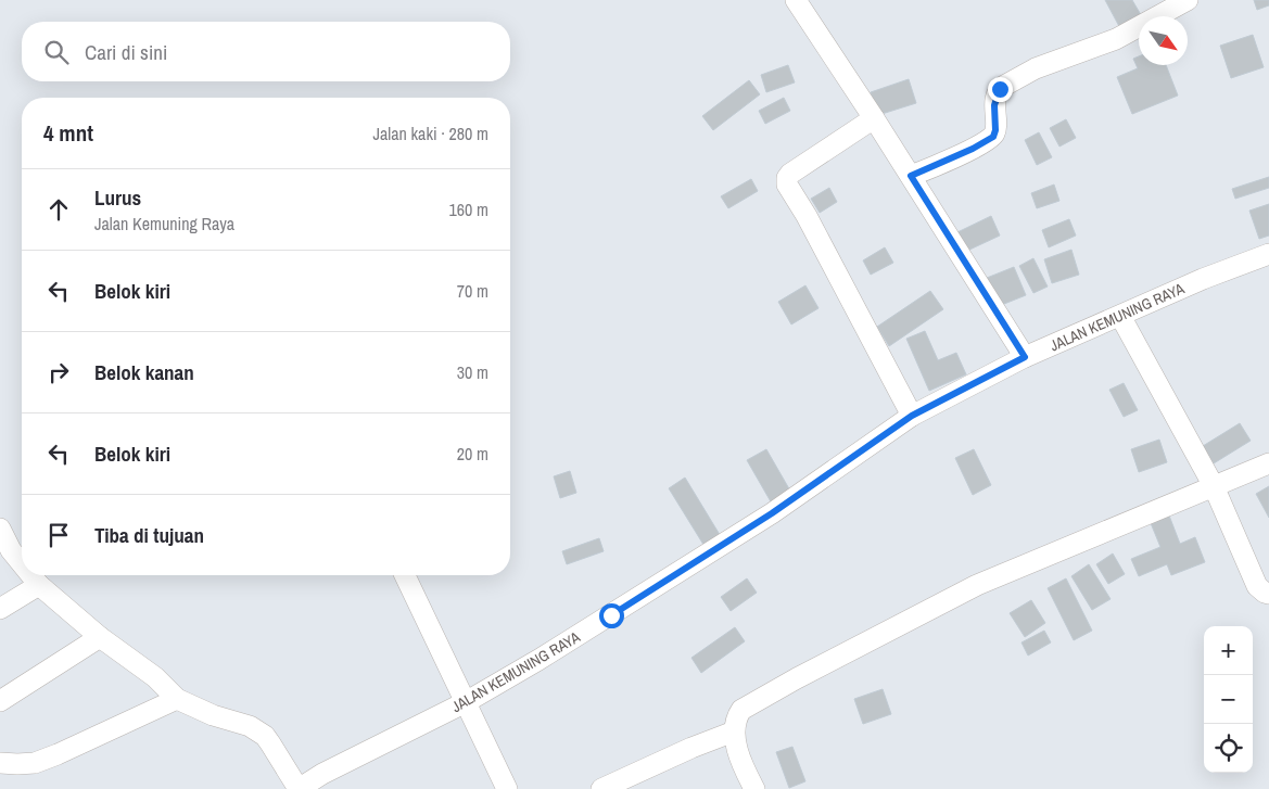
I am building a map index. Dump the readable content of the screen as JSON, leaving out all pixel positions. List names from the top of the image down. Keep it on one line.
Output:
{"streets":{"street":["JALAN KEMUNING RAYA"]},"north":"bottom right","page":{"search":"Cari di sini","heading":["4 mnt","Jalan kaki · 280 m"],"list":[["Lurus","Jalan Kemuning Raya","160 m"],["Belok kiri","70 m"],["Belok kanan","30 m"],["Belok kiri","20 m"],"Tiba di tujuan"],"map_buttons":["+","−"]}}
